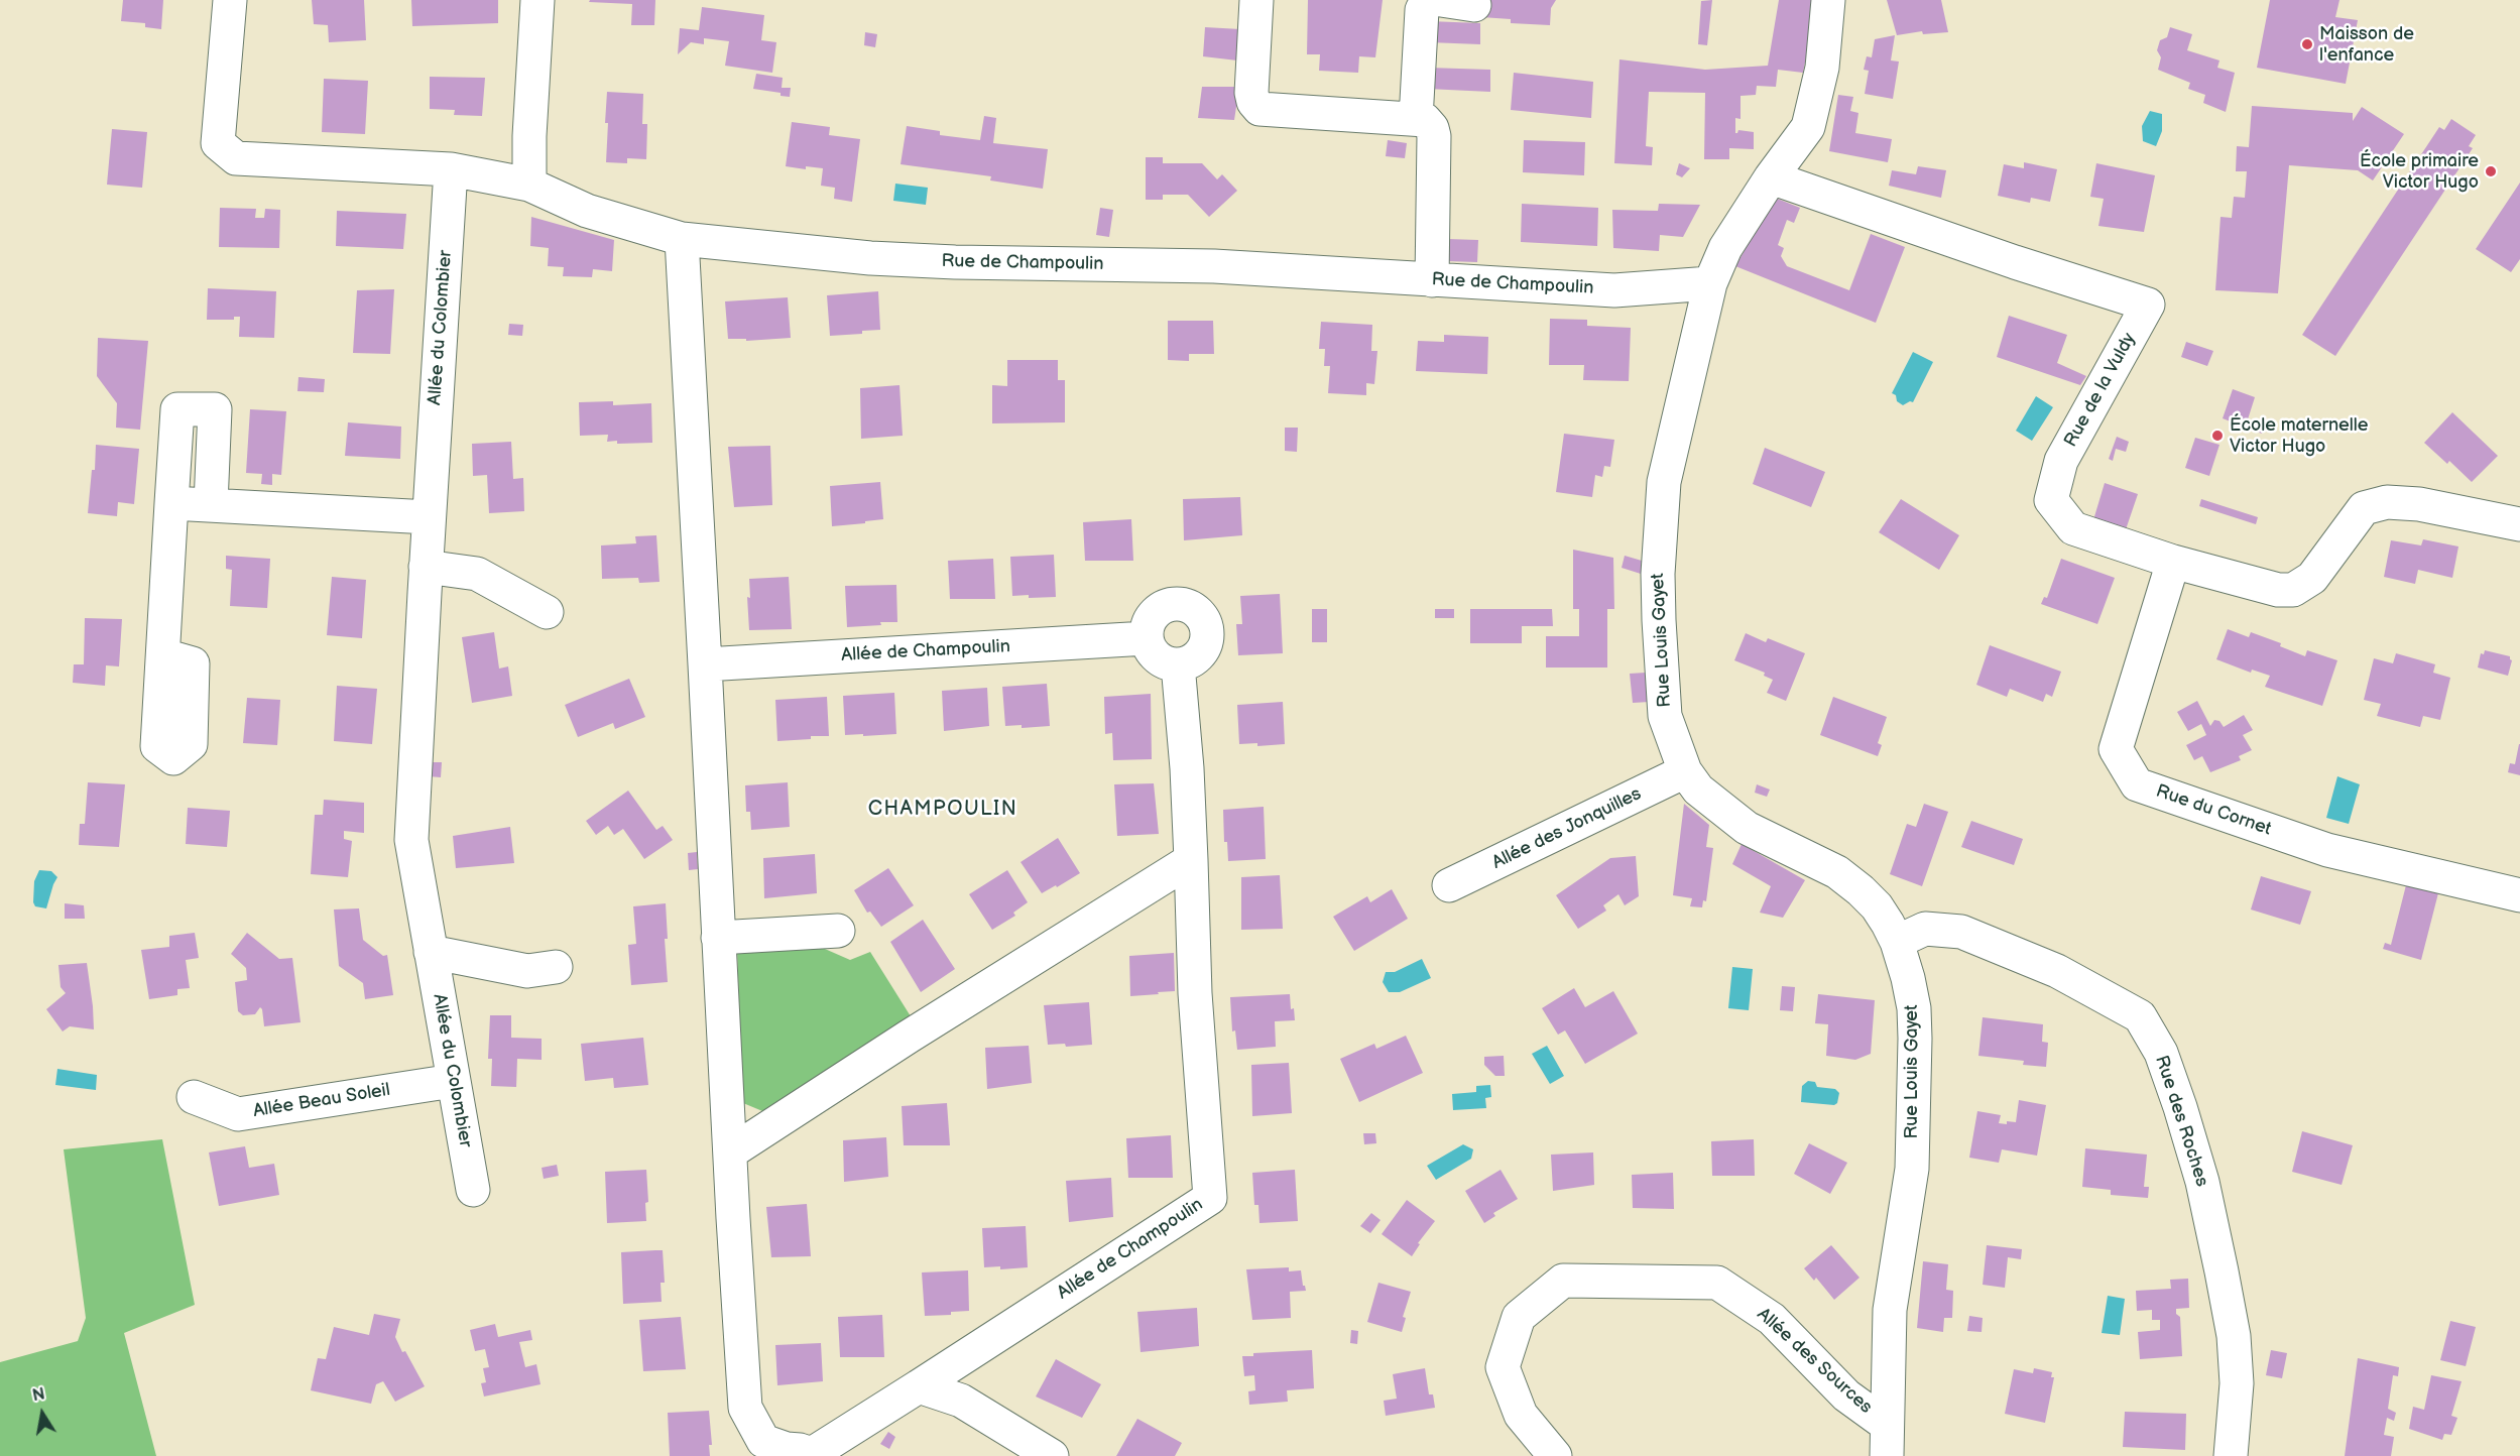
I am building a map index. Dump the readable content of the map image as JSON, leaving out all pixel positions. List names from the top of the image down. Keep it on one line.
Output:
{"streets":{"street":["Rue de Champoulin","Allée du Colombier","Rue de la Vuldy","Rue Louis Gayet","Allée de Champoulin","Rue du Cornet","Allée des Jonquilles","Allée Beau Soleil","Rue des Roches","Allée des Sources"]},"crossings":[["Rue de Champoulin","Rue Louis Gayet"],["Rue de Champoulin","Allée de Champoulin"],["Allée du Colombier","Allée Beau Soleil"],["Rue de la Vuldy","Rue Louis Gayet"],["Rue de la Vuldy","Rue du Cornet"],["Rue Louis Gayet","Allée des Jonquilles"],["Rue Louis Gayet","Rue des Roches"],["Rue Louis Gayet","Allée des Sources"]],"districts":["CHAMPOULIN"],"places":["Maisson de l'enfance","École primaire Victor Hugo","École maternelle Victor Hugo"],"north":"top"}
